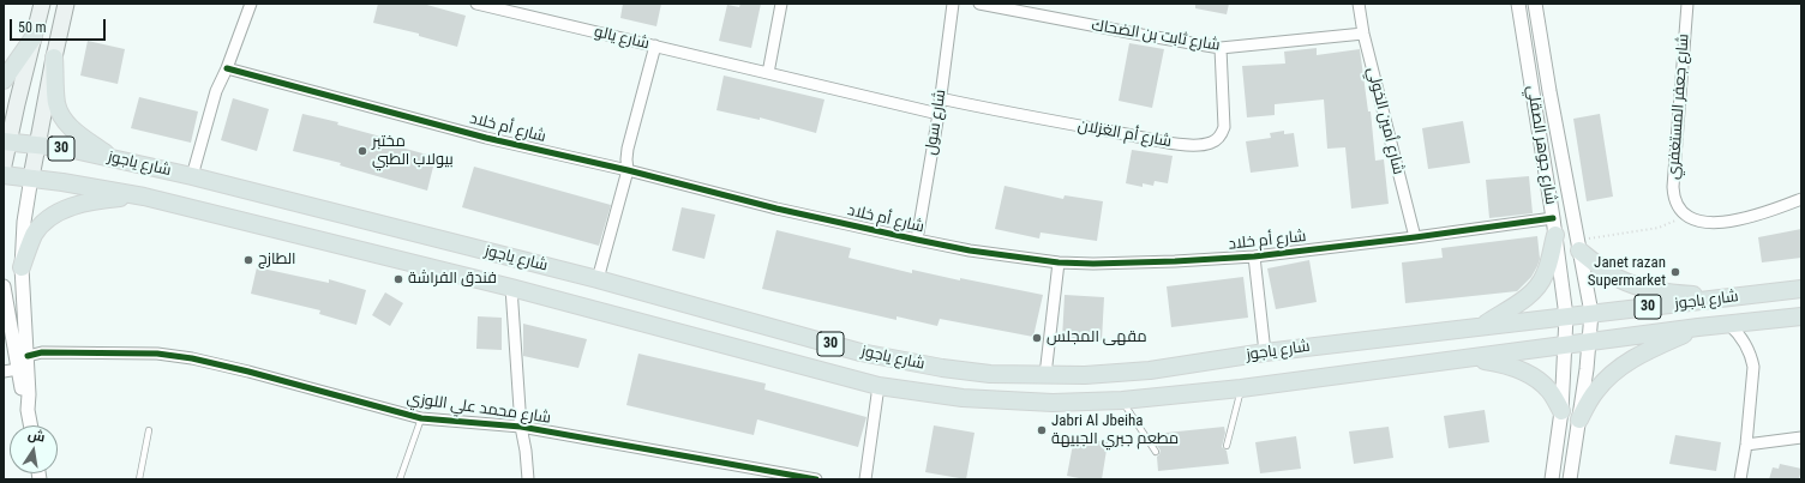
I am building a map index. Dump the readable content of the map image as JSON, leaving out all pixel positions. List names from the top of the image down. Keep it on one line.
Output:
{"streets":{"main road":["30","شارع ياجوز"],"street":["شارع ثابت بن الضحاك","شارع يالو","شارع جعفر المستغفري","شارع أمين الخولي","شارع سول","شارع أم خلاد","شارع أم الغزلان","شارع جوهر الصقلي","شارع محمد علي اللوزي"]},"crossings":[["شارع ثابت بن الضحاك","شارع أمين الخولي"],["شارع ثابت بن الضحاك","شارع أم الغزلان"],["شارع يالو","شارع سول"],["شارع أمين الخولي","شارع أم خلاد"],["شارع سول","شارع أم خلاد"],["شارع سول","شارع أم الغزلان"],["شارع أم خلاد","شارع جوهر الصقلي"],["شارع جوهر الصقلي","شارع ياجوز"]],"places":["مختبر بيولاب الطبي","الطازج","Janet razan Supermarket","فندق الفراشة","مقهى المجلس","Jabri Al Jbeiha مطعم جبري الجبيهة"],"scale_bar":"50 m","north":"top"}
